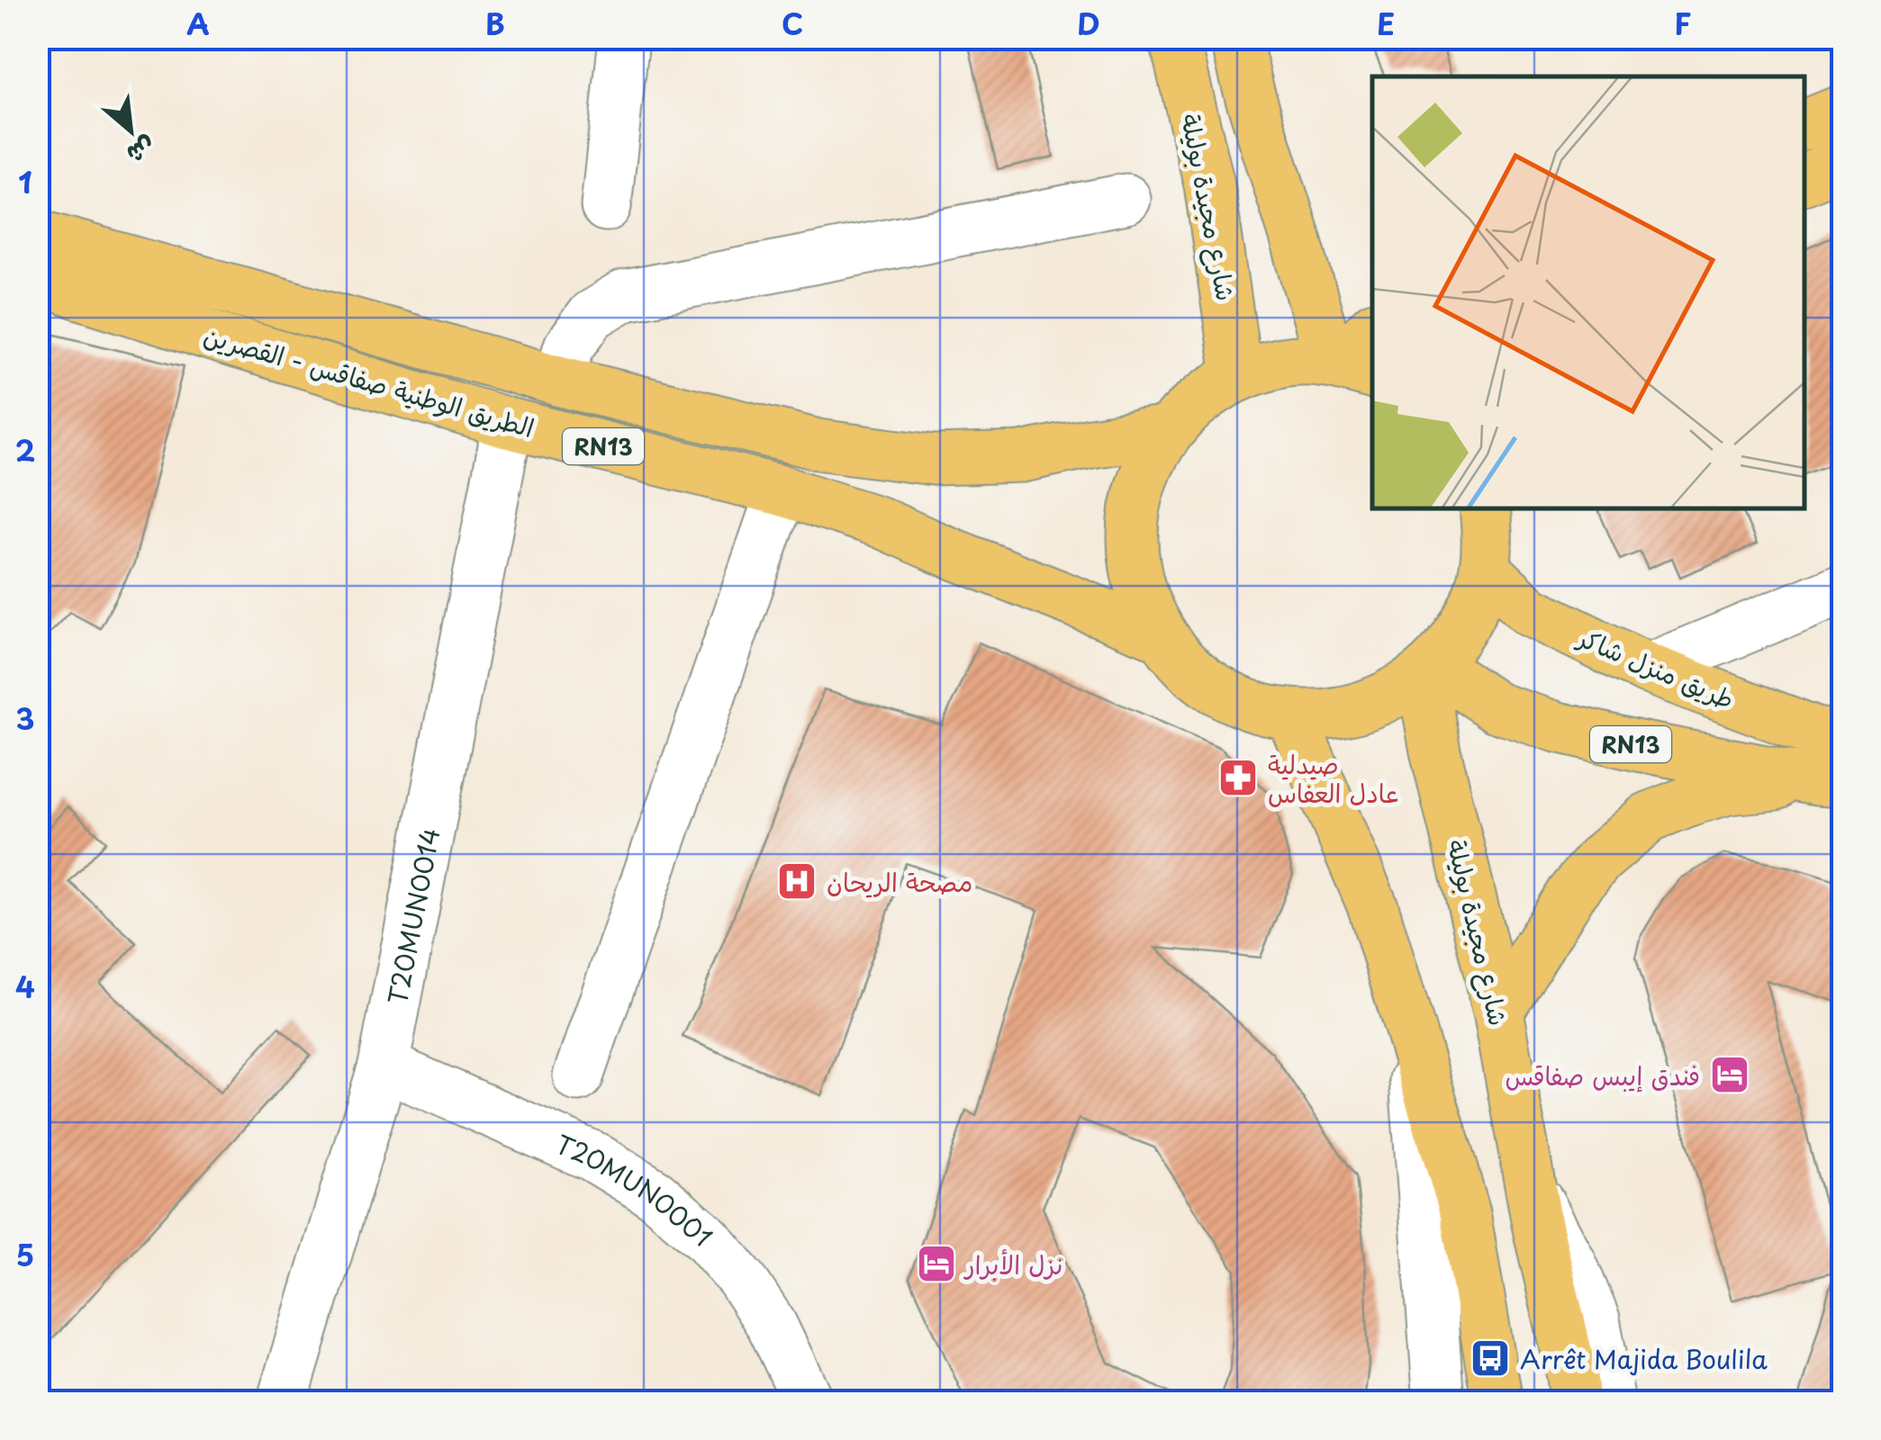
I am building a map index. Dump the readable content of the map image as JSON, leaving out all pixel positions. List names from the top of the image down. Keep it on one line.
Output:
{"streets":{"main road":["شارع مجيدة بوليلة","الطريق الوطنية صفاقس - القصرين","RN13","طريق منزل شاكر"],"street":["T20MUN0014","T20MUN0001"]},"crossings":[["شارع مجيدة بوليلة","RN13"],["الطريق الوطنية صفاقس - القصرين","T20MUN0014"],["RN13","طريق منزل شاكر"],["T20MUN0014","T20MUN0001"]],"places":{"pharmacy":["صيدلية عادل العفاس"],"hospital":["مصحة الريحان"],"hotel":["فندق إيبس صفاقس","نزل الأبرار"],"bus stop":["Arrêt Majida Boulila"]},"north":"bottom right","grid":{"columns":["A","B","C","D","E","F"],"rows":["1","2","3","4","5"]}}
